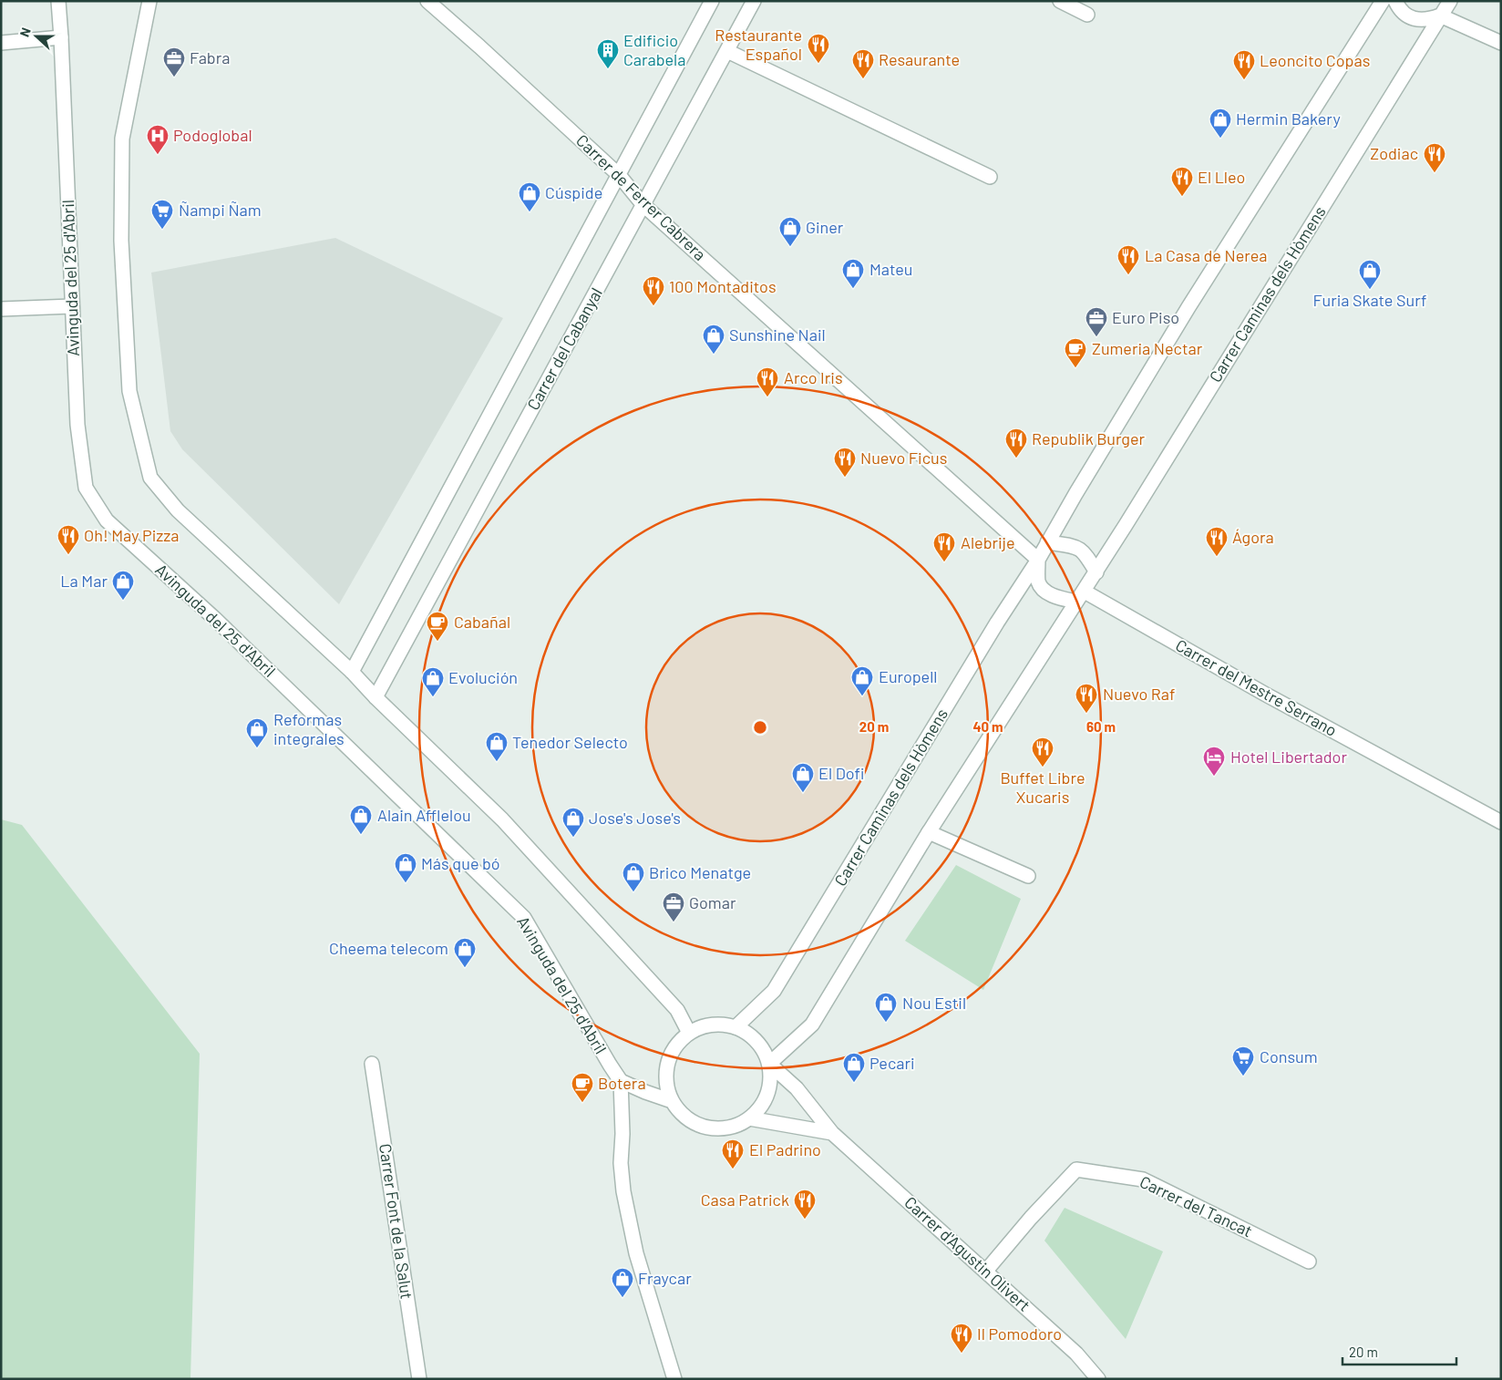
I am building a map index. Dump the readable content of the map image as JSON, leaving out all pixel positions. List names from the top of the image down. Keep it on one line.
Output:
{"streets":{"street":["Carrer de Ferrer Cabrera","Avinguda del 25 d'Abril","Carrer Caminas dels Hòmens","Carrer del Cabanyal","Carrer del Mestre Serrano","Carrer del Tancat","Carrer Font de la Salut","Carrer d'Agustin Olivert"]},"crossings":[["Carrer de Ferrer Cabrera","Carrer Caminas dels Hòmens"],["Carrer de Ferrer Cabrera","Carrer del Cabanyal"],["Carrer de Ferrer Cabrera","Carrer del Mestre Serrano"],["Carrer Caminas dels Hòmens","Carrer del Mestre Serrano"],["Carrer Caminas dels Hòmens","Carrer d'Agustin Olivert"],["Carrer del Tancat","Carrer d'Agustin Olivert"]],"places":{"restaurant":["Restaurante Español","Resaurante","Leoncito Copas","Zodiac","El Lleo","La Casa de Nerea","100 Montaditos","Arco Iris","Republik Burger","Nuevo Ficus","Oh! May Pizza","Ágora","Alebrije","Nuevo Raf","Buffet Libre Xucaris","El Padrino","Casa Patrick","Il Pomodoro"],"building":["Edificio Carabela"],"office":["Fabra","Euro Piso","Gomar"],"shop":["Hermin Bakery","Cúspide","Giner","Mateu","Furia Skate Surf","Sunshine Nail","La Mar","Europell","Evolución","Reformas integrales","Tenedor Selecto","El Dofi","Alain Afflelou","Jose's Jose's","Más que bó","Brico Menatge","Cheema telecom","Nou Estil","Pecari","Fraycar"],"hospital":["Podoglobal"],"supermarket":["Ñampi Ñam","Consum"],"cafe":["Zumeria Nectar","Cabañal","Botera"],"hotel":["Hotel Libertador"]},"scale_bar":"20 m","north":"left","rings":["20 m","40 m","60 m"]}
